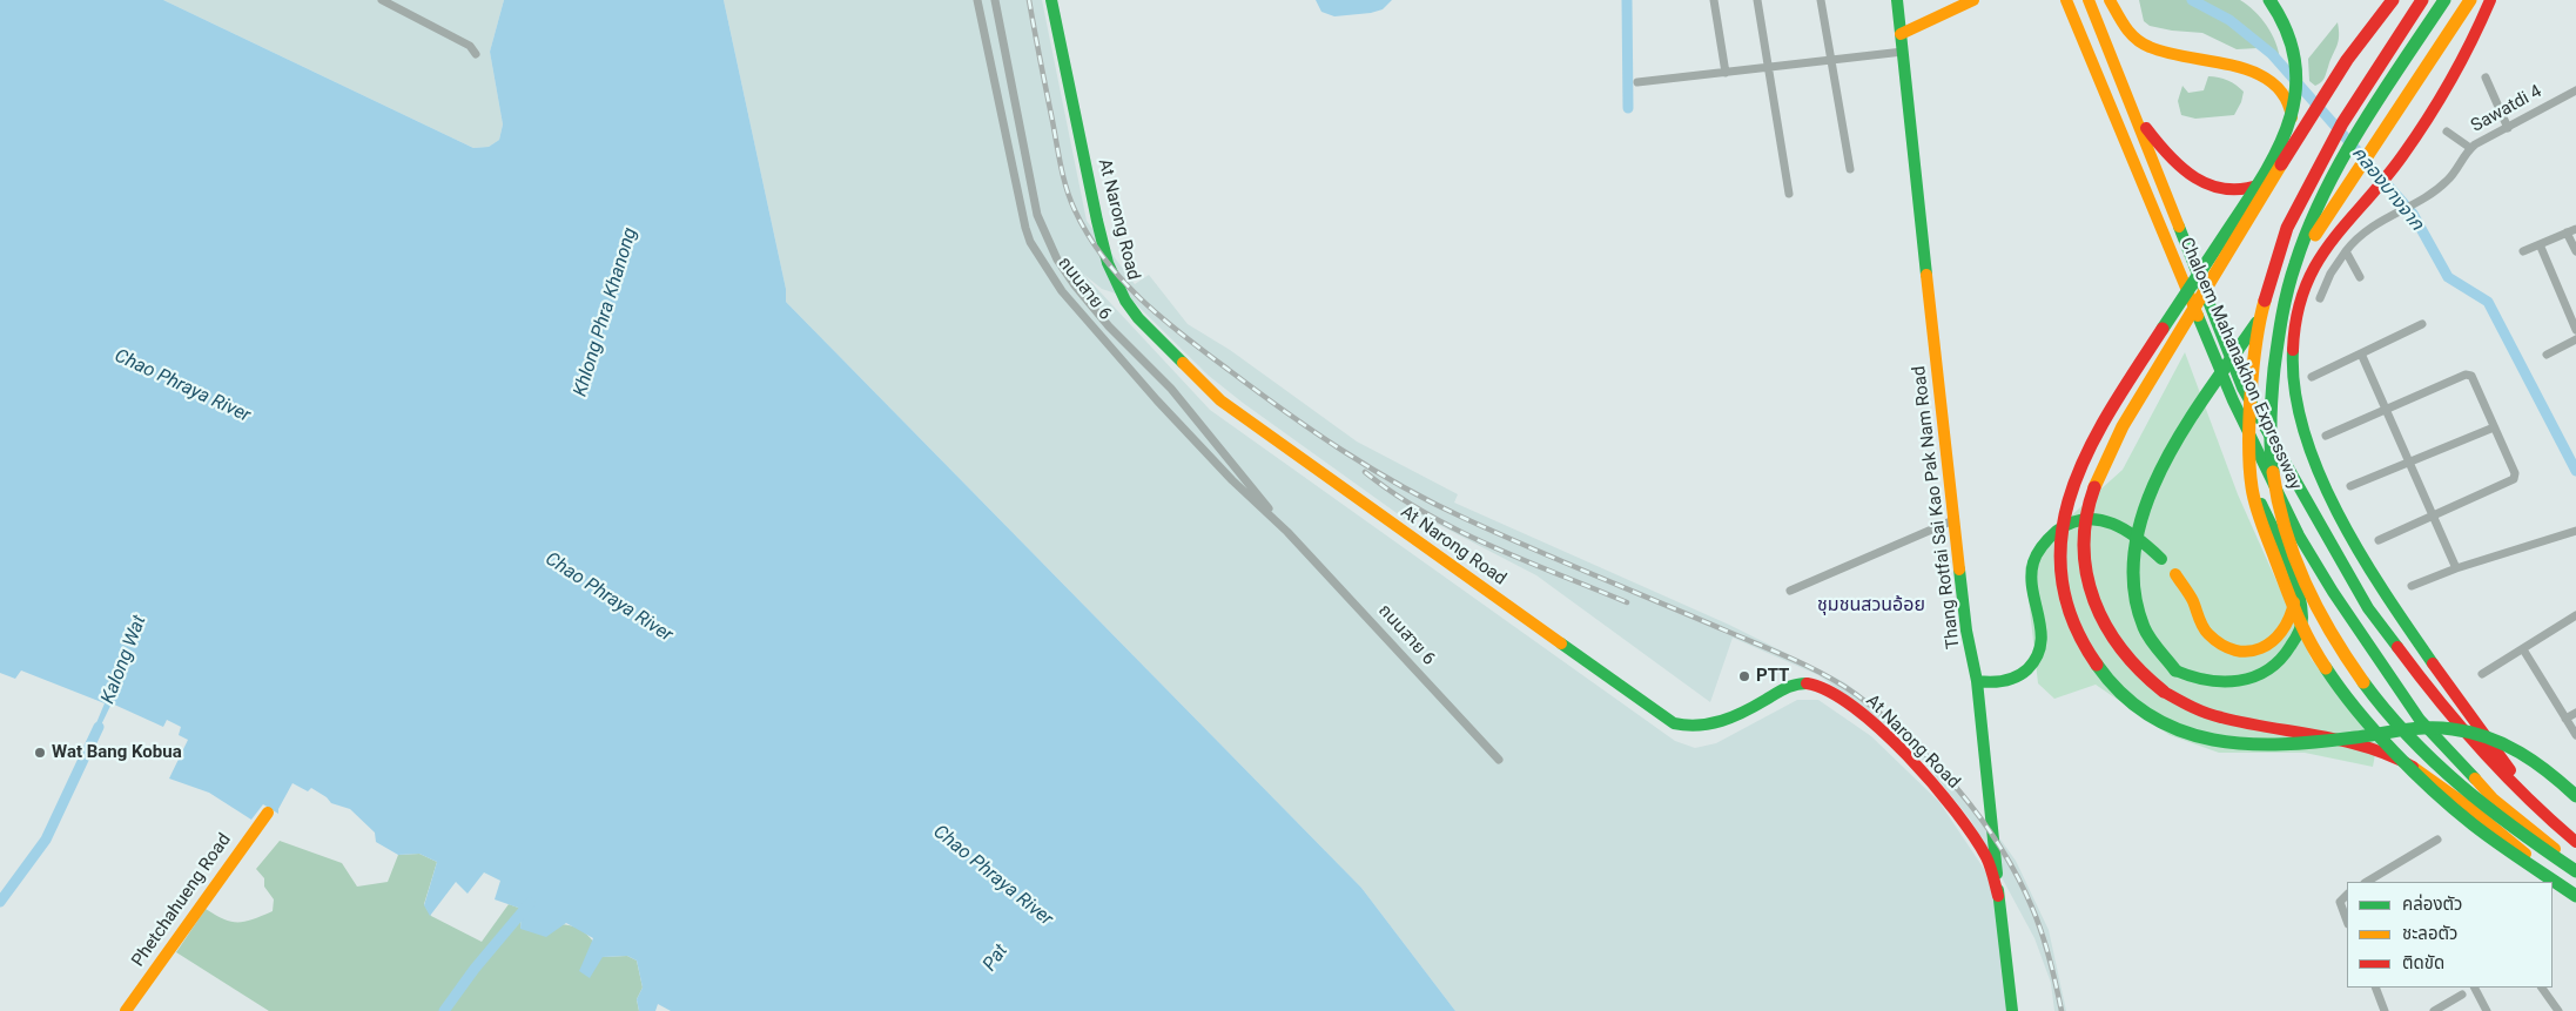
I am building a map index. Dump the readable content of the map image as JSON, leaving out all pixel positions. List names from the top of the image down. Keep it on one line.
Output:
{"streets":{"main road":["At Narong Road","Chaloem Mahanakhon Expressway","Thang Rotfai Sai Kao Pak Nam Road","Phetchahueng Road"],"street":["Sawatdi 4","ถนนสาย 6"]},"crossings":[["At Narong Road","Thang Rotfai Sai Kao Pak Nam Road"]],"districts":["ชุมชนสวนอ้อย"],"water":["คลองบางจาก","Khlong Phra Khanong","Chao Phraya River","Kalong Wat","Pat"],"places":["PTT","Wat Bang Kobua"],"legend":["คล่องตัว","ชะลอตัว","ติดขัด"]}
